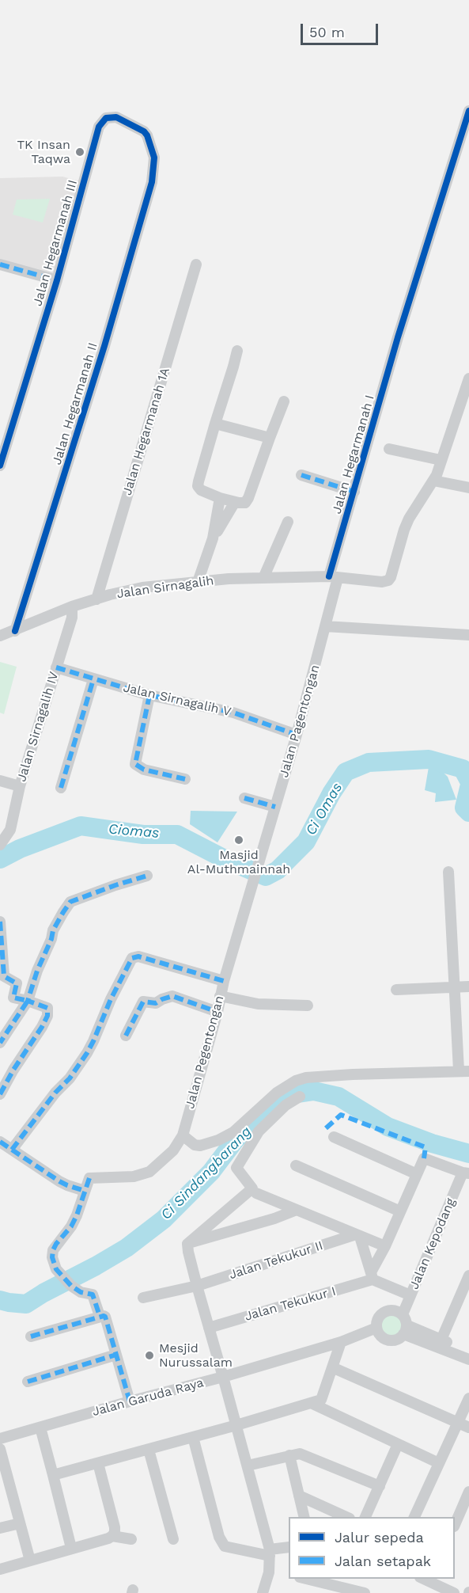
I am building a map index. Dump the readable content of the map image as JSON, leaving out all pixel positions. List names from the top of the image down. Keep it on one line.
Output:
{"streets":{"street":["Jalan Hegarmanah III","Jalan Hegarmanah II","Jalan Hegarmanah 1A","Jalan Hegarmanah I","Jalan Sirnagalih","Jalan Sirnagalih V","Jalan Pagentongan","Jalan Sirnagalih IV","Jalan Pegentongan","Jalan Kepodang","Jalan Tekukur II","Jalan Tekukur I","Jalan Garuda Raya"]},"crossings":[["Jalan Hegarmanah III","Jalan Hegarmanah II"],["Jalan Hegarmanah II","Jalan Sirnagalih"],["Jalan Hegarmanah 1A","Jalan Sirnagalih"],["Jalan Hegarmanah I","Jalan Sirnagalih"],["Jalan Hegarmanah I","Jalan Pagentongan"],["Jalan Sirnagalih","Jalan Pagentongan"],["Jalan Sirnagalih","Jalan Sirnagalih IV"],["Jalan Sirnagalih V","Jalan Pagentongan"],["Jalan Sirnagalih V","Jalan Sirnagalih IV"],["Jalan Pagentongan","Jalan Pegentongan"],["Jalan Kepodang","Jalan Garuda Raya"]],"water":["Ci Omas","Ciomas","Ci Sindangbarang"],"places":["TK Insan Taqwa","Masjid Al-Muthmainnah","Mesjid Nurussalam"],"legend":["Jalur sepeda","Jalan setapak"],"scale_bar":"50 m"}
